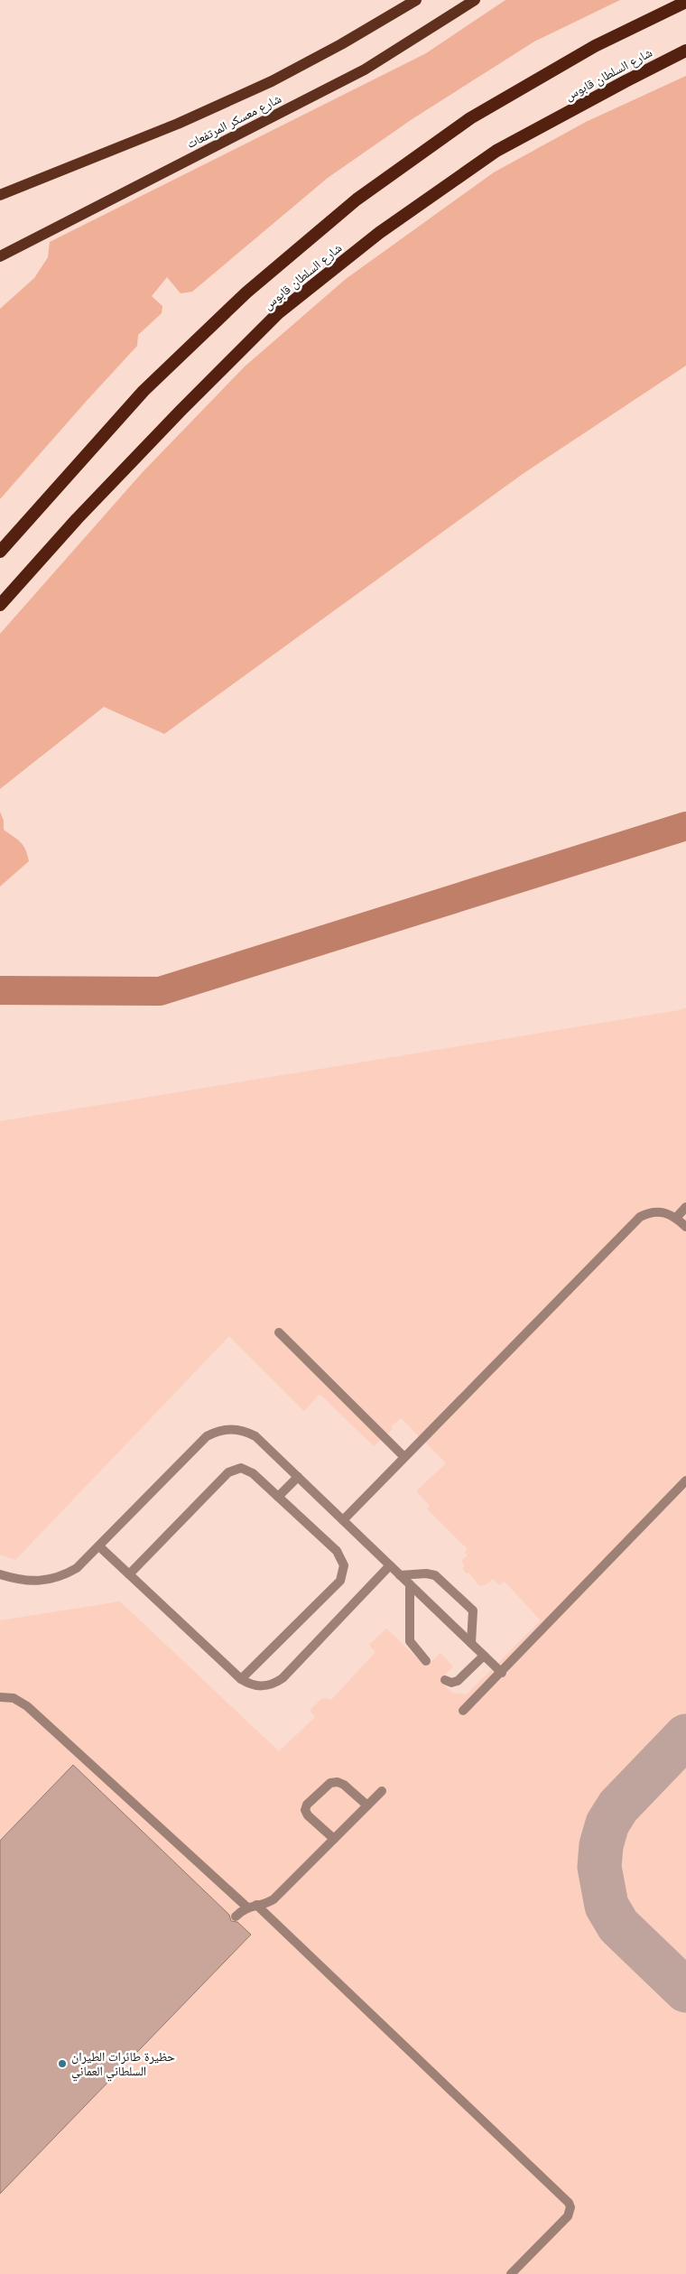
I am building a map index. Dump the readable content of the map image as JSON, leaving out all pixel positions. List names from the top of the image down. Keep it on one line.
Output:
{"streets":{"highway":["شارع السلطان قابوس"],"main road":["شارع معسكر المرتفعات"]},"places":["حظيرة طائرات الطيران السلطاني العماني"]}
